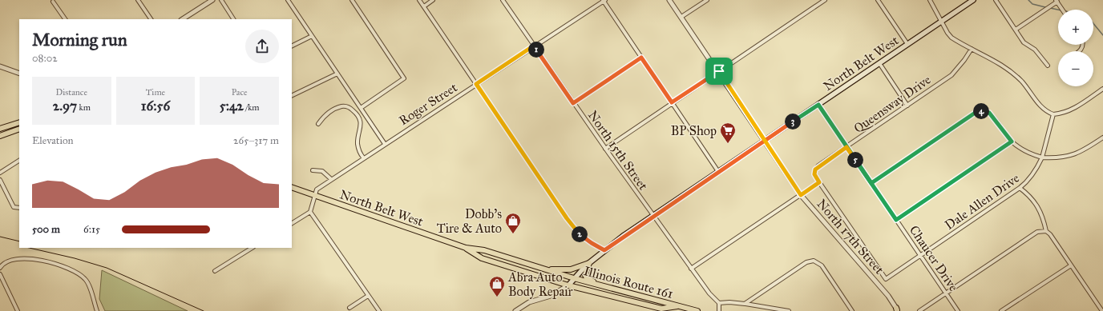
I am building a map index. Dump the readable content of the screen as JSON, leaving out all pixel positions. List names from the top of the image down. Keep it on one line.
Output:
{"streets":{"main road":["North Belt West","Illinois Route 161"],"street":["Roger Street","Queensway Drive","North 15th Street","Dale Allen Drive","North 17th Street","Chaucer Drive"]},"crossings":[["North Belt West","Roger Street"],["North Belt West","North 15th Street"],["North Belt West","North 17th Street"],["North Belt West","Chaucer Drive"],["North Belt West","Illinois Route 161"],["Roger Street","North 15th Street"],["Queensway Drive","Dale Allen Drive"],["Queensway Drive","Chaucer Drive"],["Dale Allen Drive","Chaucer Drive"]],"places":{"supermarket":["BP Shop"],"shop":["Dobb's Tire & Auto","Abra Auto Body Repair"]},"page":{"map_buttons":["+","−"],"heading":["Morning run","08:02"],"pins":["1","4","3","5","2"],"stats":[["Distance","2.97 km"],["Time","16:56"],["Pace","5:42 /km"]],"chart":["Elevation","265–317 m"],"list":[{"name":"500 m","note":"6:15"}]}}
